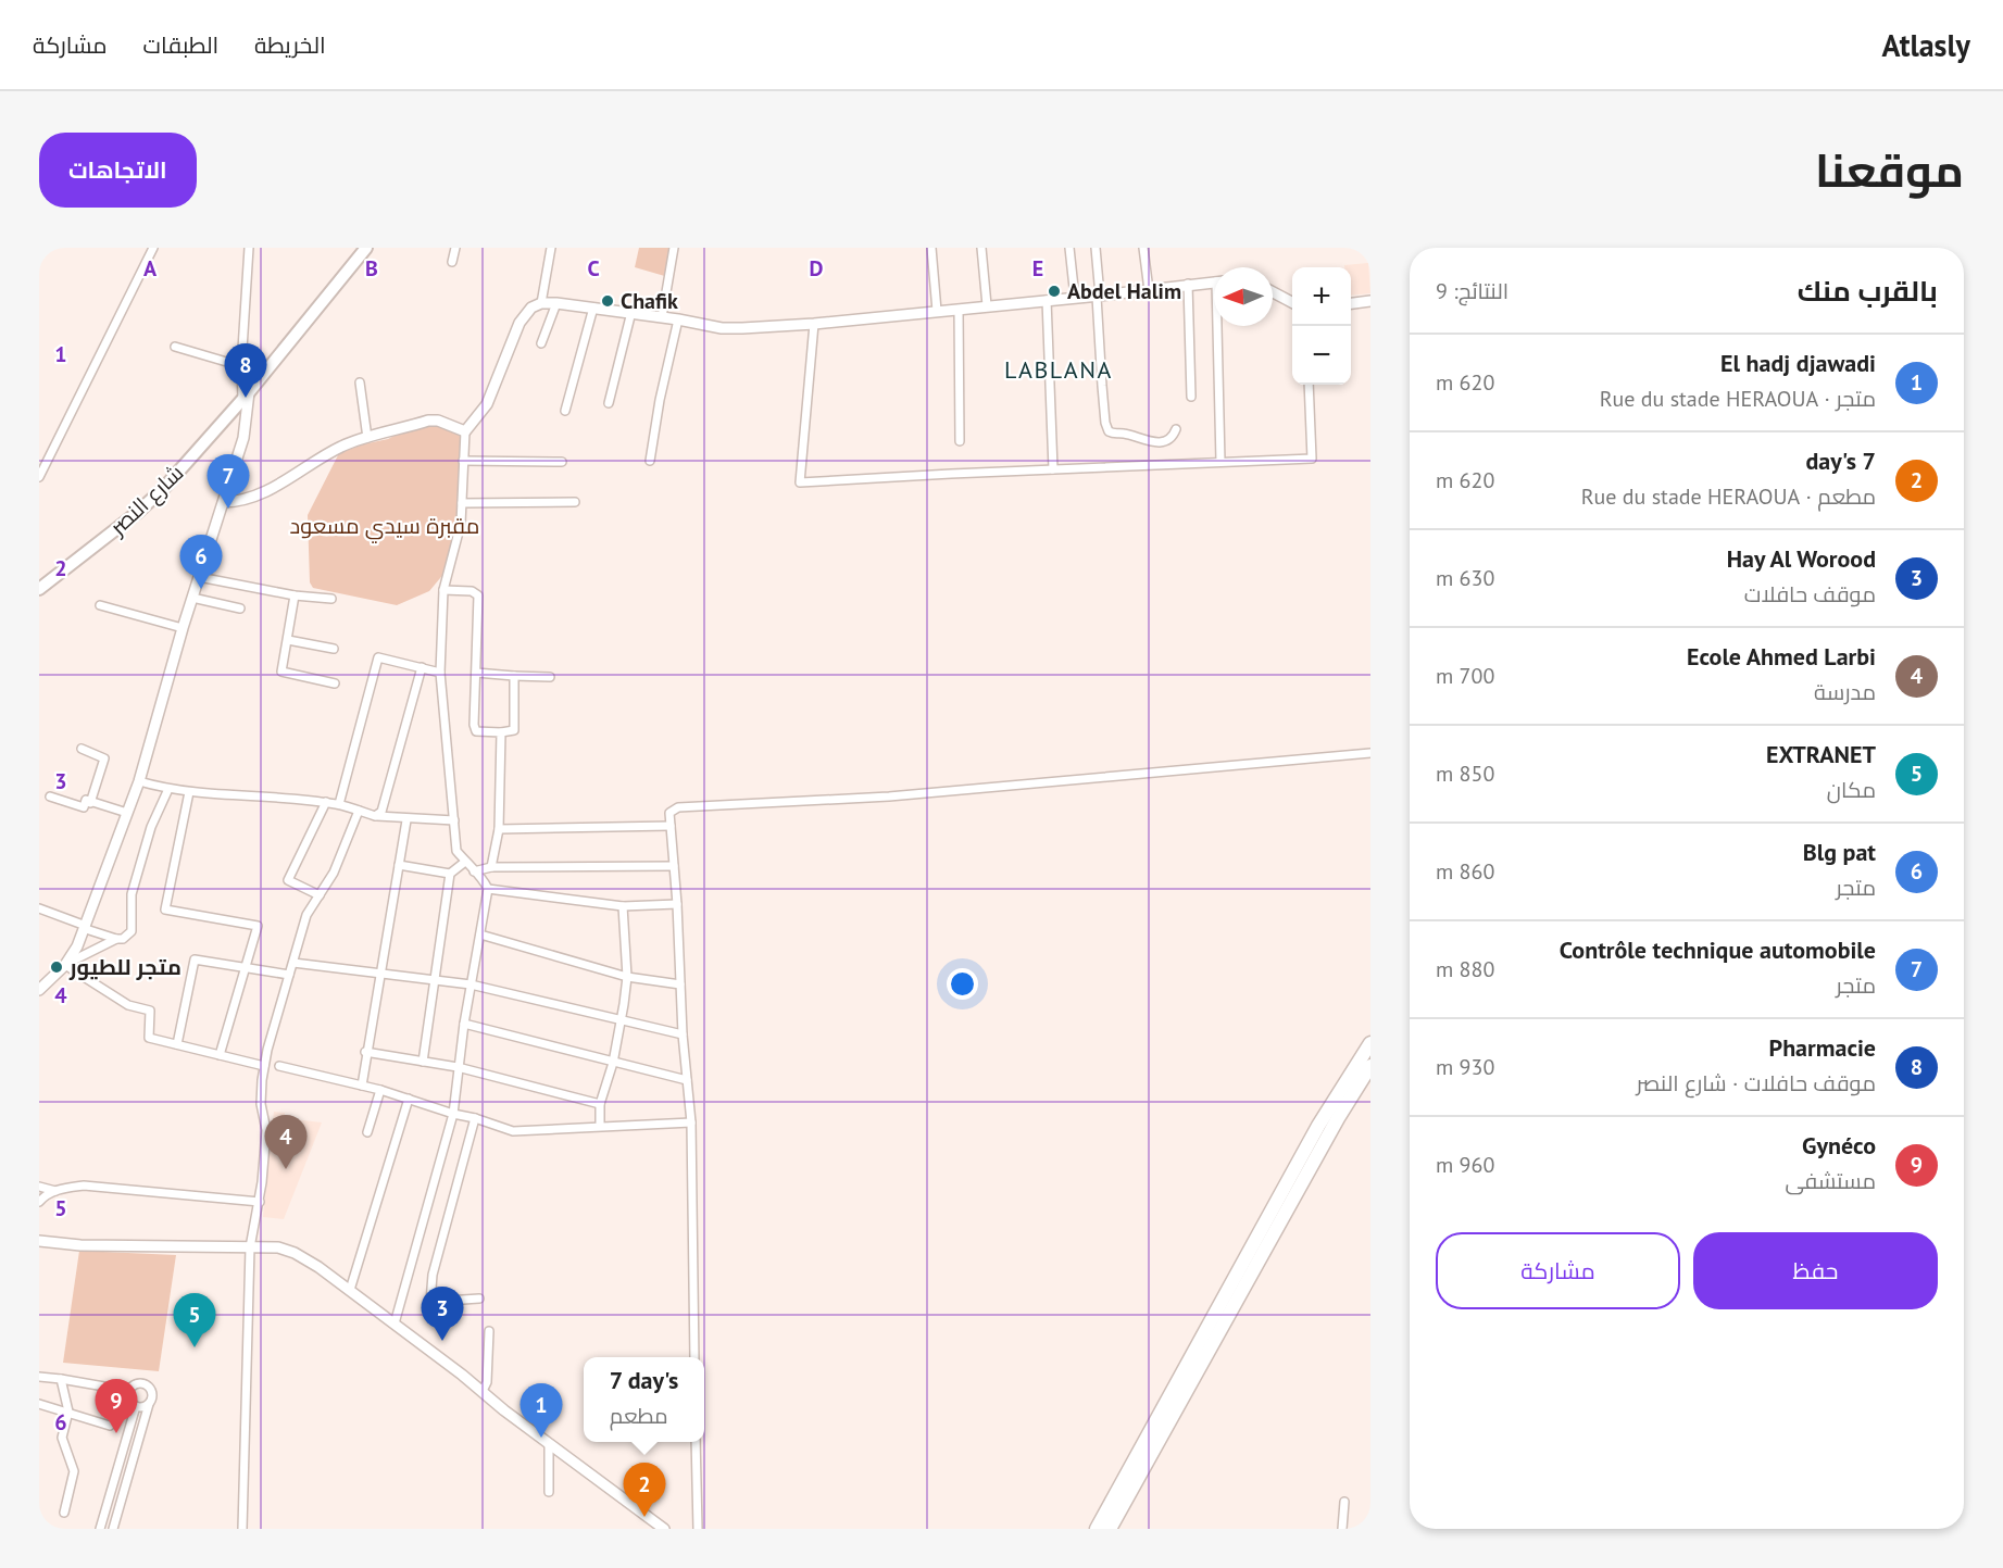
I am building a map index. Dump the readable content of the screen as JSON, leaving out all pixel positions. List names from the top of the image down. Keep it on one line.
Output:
{"streets":{"main road":["شارع النصر"]},"districts":["LABLANA"],"parks":["مقبرة سيدي مسعود"],"places":["Abdel Halim","Chafik","متجر للطيور"],"north":"left","page":{"header":"Atlasly","nav":["الخريطة","الطبقات","مشاركة"],"title":"موقعنا","buttons":["الاتجاهات",["حفظ","مشاركة"]],"heading":["بالقرب منك","النتائج: 9"],"map_buttons":["+","−"],"list":[{"mark":"1","name":"El hadj djawadi","note":"متجر · Rue du stade HERAOUA","value":"620 m"},{"mark":"2","name":"7 day's","note":"مطعم · Rue du stade HERAOUA","value":"620 m"},{"mark":"3","name":"Hay Al Worood","note":"موقف حافلات","value":"630 m"},{"mark":"4","name":"Ecole Ahmed Larbi","note":"مدرسة","value":"700 m"},{"mark":"5","name":"EXTRANET","note":"مكان","value":"850 m"},{"mark":"6","name":"Blg pat","note":"متجر","value":"860 m"},{"mark":"7","name":"Contrôle technique automobile","note":"متجر","value":"880 m"},{"mark":"8","name":"Pharmacie","note":"موقف حافلات · شارع النصر","value":"930 m"},{"mark":"9","name":"Gynéco","note":"مستشفى","value":"960 m"}],"pins":["8","7","6","4","3","5","9","1","2"],"popup":["7 day's","مطعم"]},"grid":{"columns":["A","B","C","D","E"],"rows":["1","2","3","4","5","6"]}}
